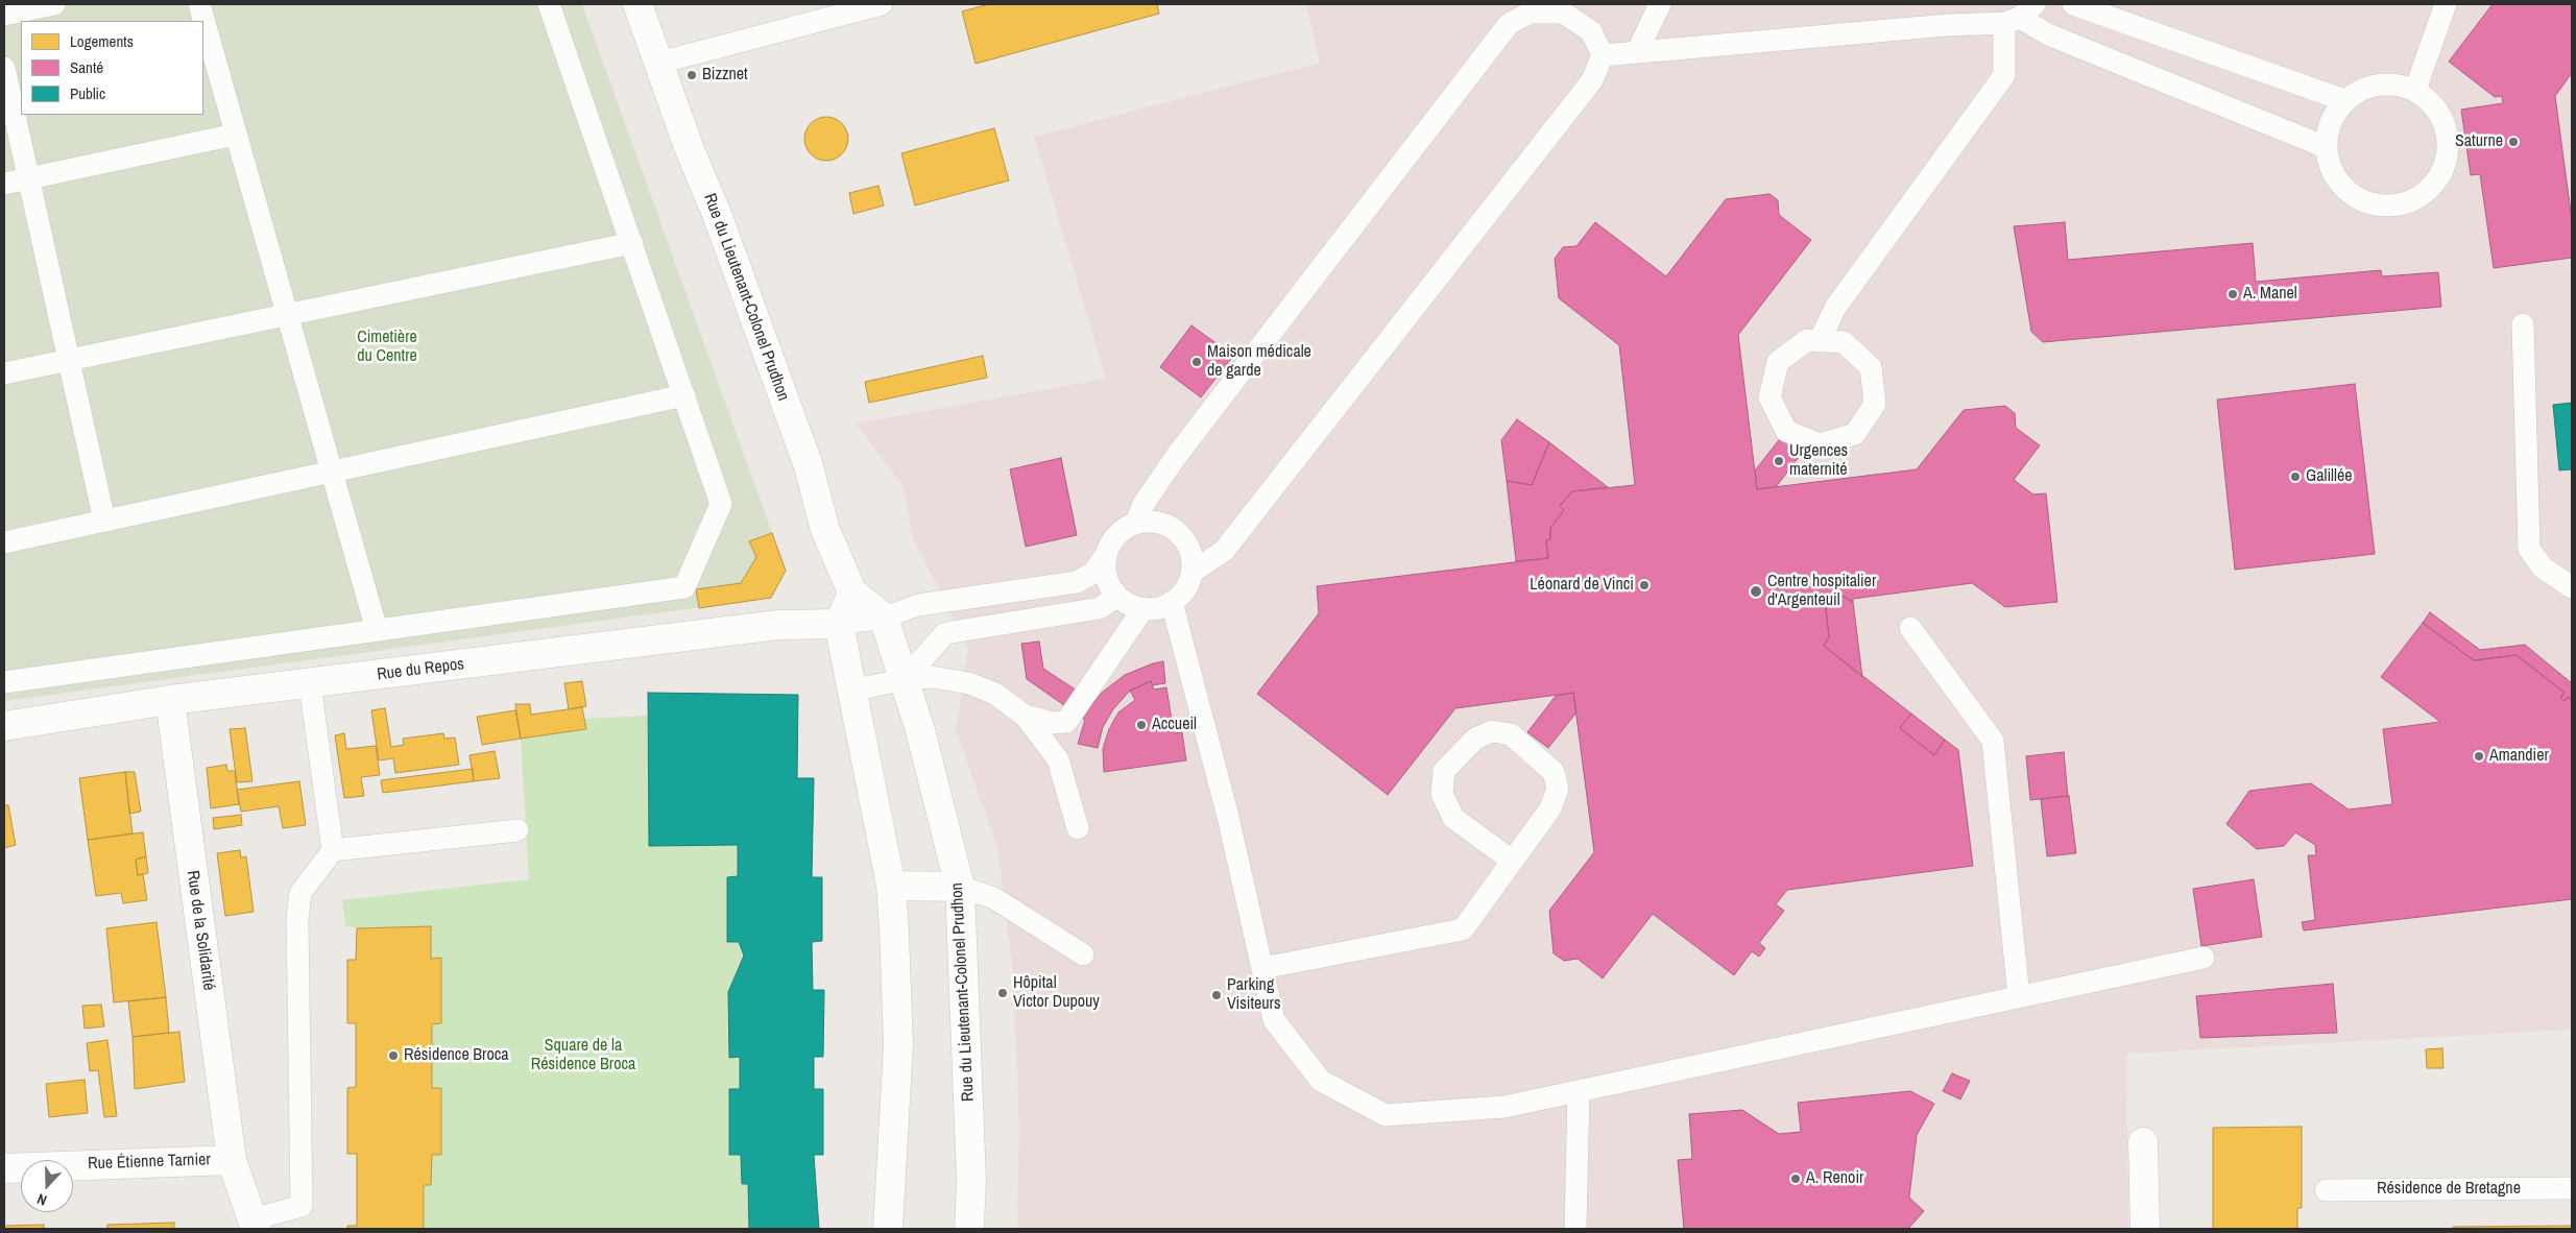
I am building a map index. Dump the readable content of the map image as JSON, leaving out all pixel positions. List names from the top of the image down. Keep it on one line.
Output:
{"streets":{"main road":["Rue du Lieutenant-Colonel Prudhon","Rue du Repos","Rue de la Solidarité","Rue Étienne Tarnier"],"lane":["Résidence de Bretagne"]},"crossings":[["Rue du Repos","Rue de la Solidarité"],["Rue de la Solidarité","Rue Étienne Tarnier"]],"parks":["Cimetière du Centre","Square de la Résidence Broca"],"places":["Bizznet","Saturne","A. Manel","Maison médicale de garde","Urgences maternité","Galillée","Léonard de Vinci","Centre hospitalier d'Argenteuil","Accueil","Amandier","Hôpital Victor Dupouy","Parking Visiteurs","Résidence Broca","A. Renoir"],"legend":["Logements","Santé","Public"],"north":"bottom"}
